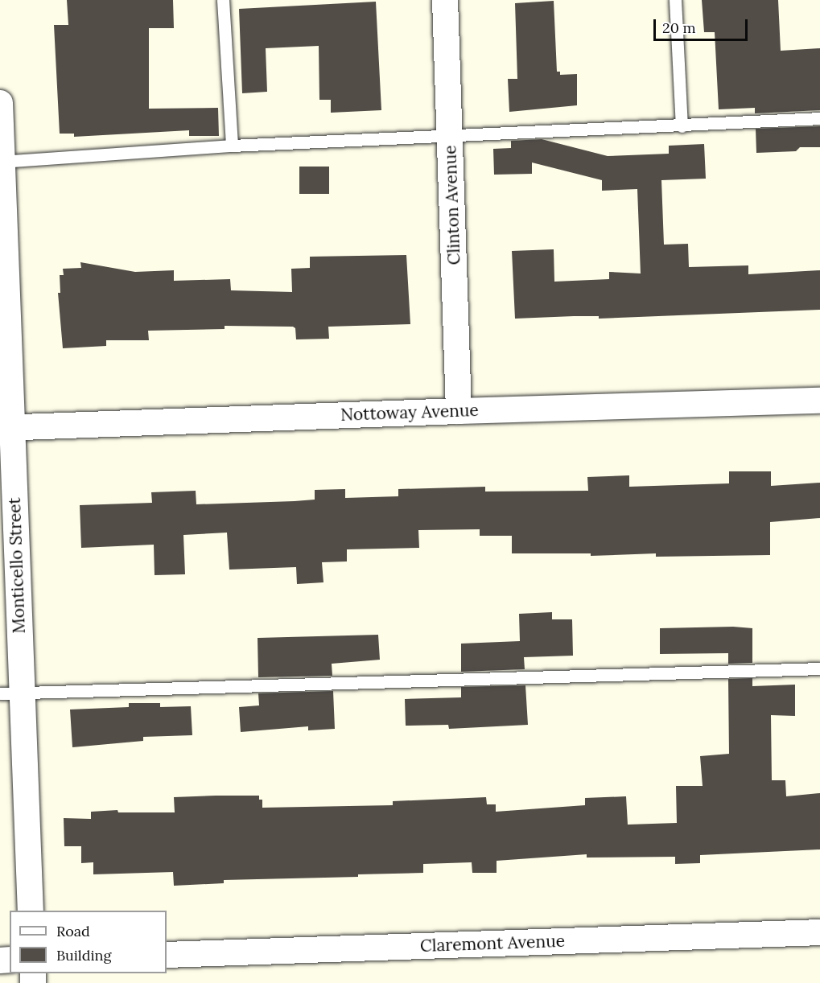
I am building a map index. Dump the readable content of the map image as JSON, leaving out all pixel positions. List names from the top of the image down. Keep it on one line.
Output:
{"streets":{"street":["Clinton Avenue","Nottoway Avenue","Monticello Street","Claremont Avenue"]},"crossings":[["Clinton Avenue","Nottoway Avenue"],["Nottoway Avenue","Monticello Street"]],"legend":["Road","Building"],"scale_bar":"20 m"}
